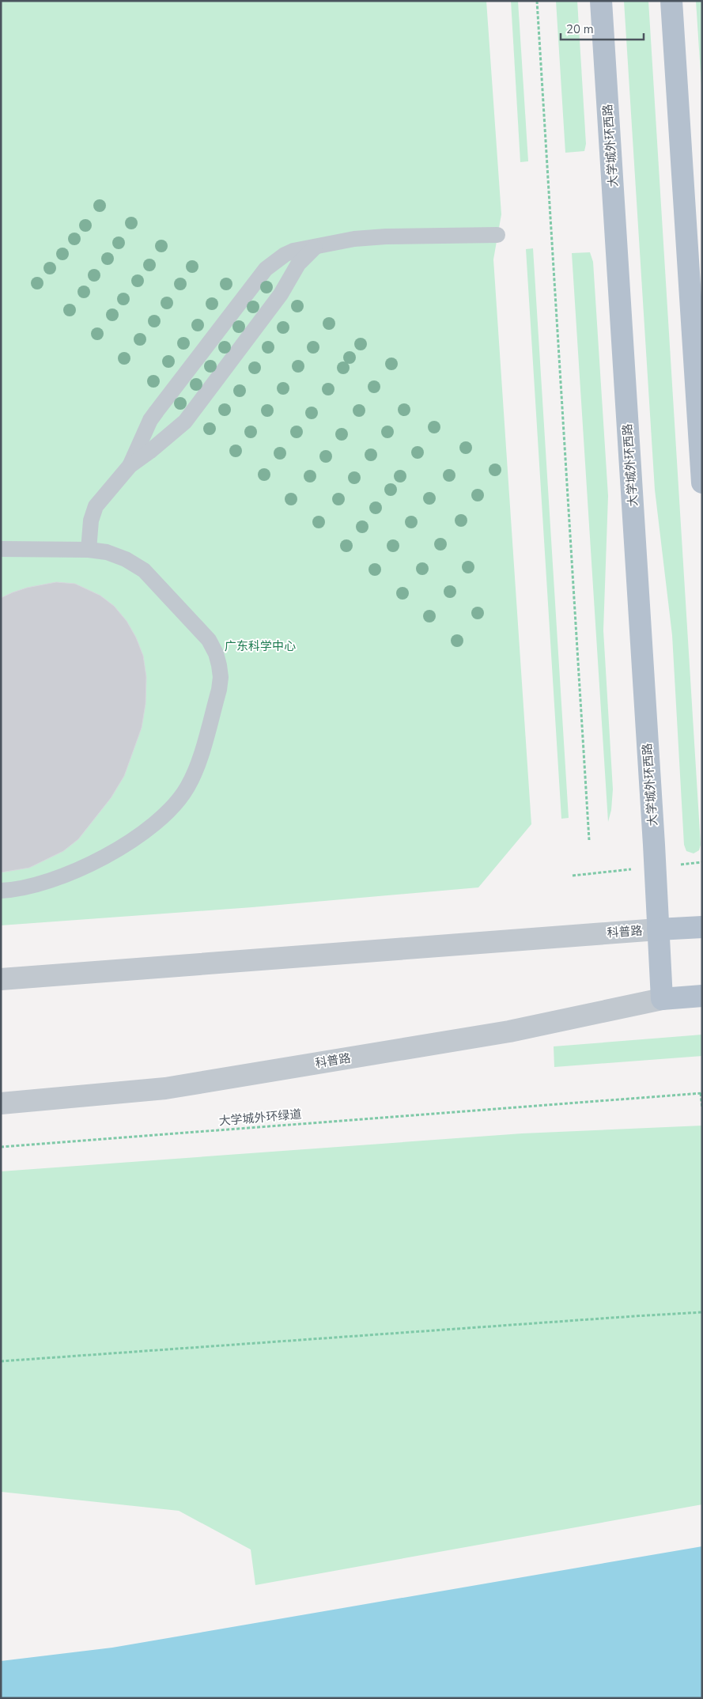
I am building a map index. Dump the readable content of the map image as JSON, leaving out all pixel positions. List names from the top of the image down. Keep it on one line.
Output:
{"streets":{"main road":["大学城外环西路"],"street":["科普路"],"path":["大学城外环绿道"]},"crossings":[["大学城外环西路","科普路"]],"parks":["广东科学中心"],"scale_bar":"20 m"}
